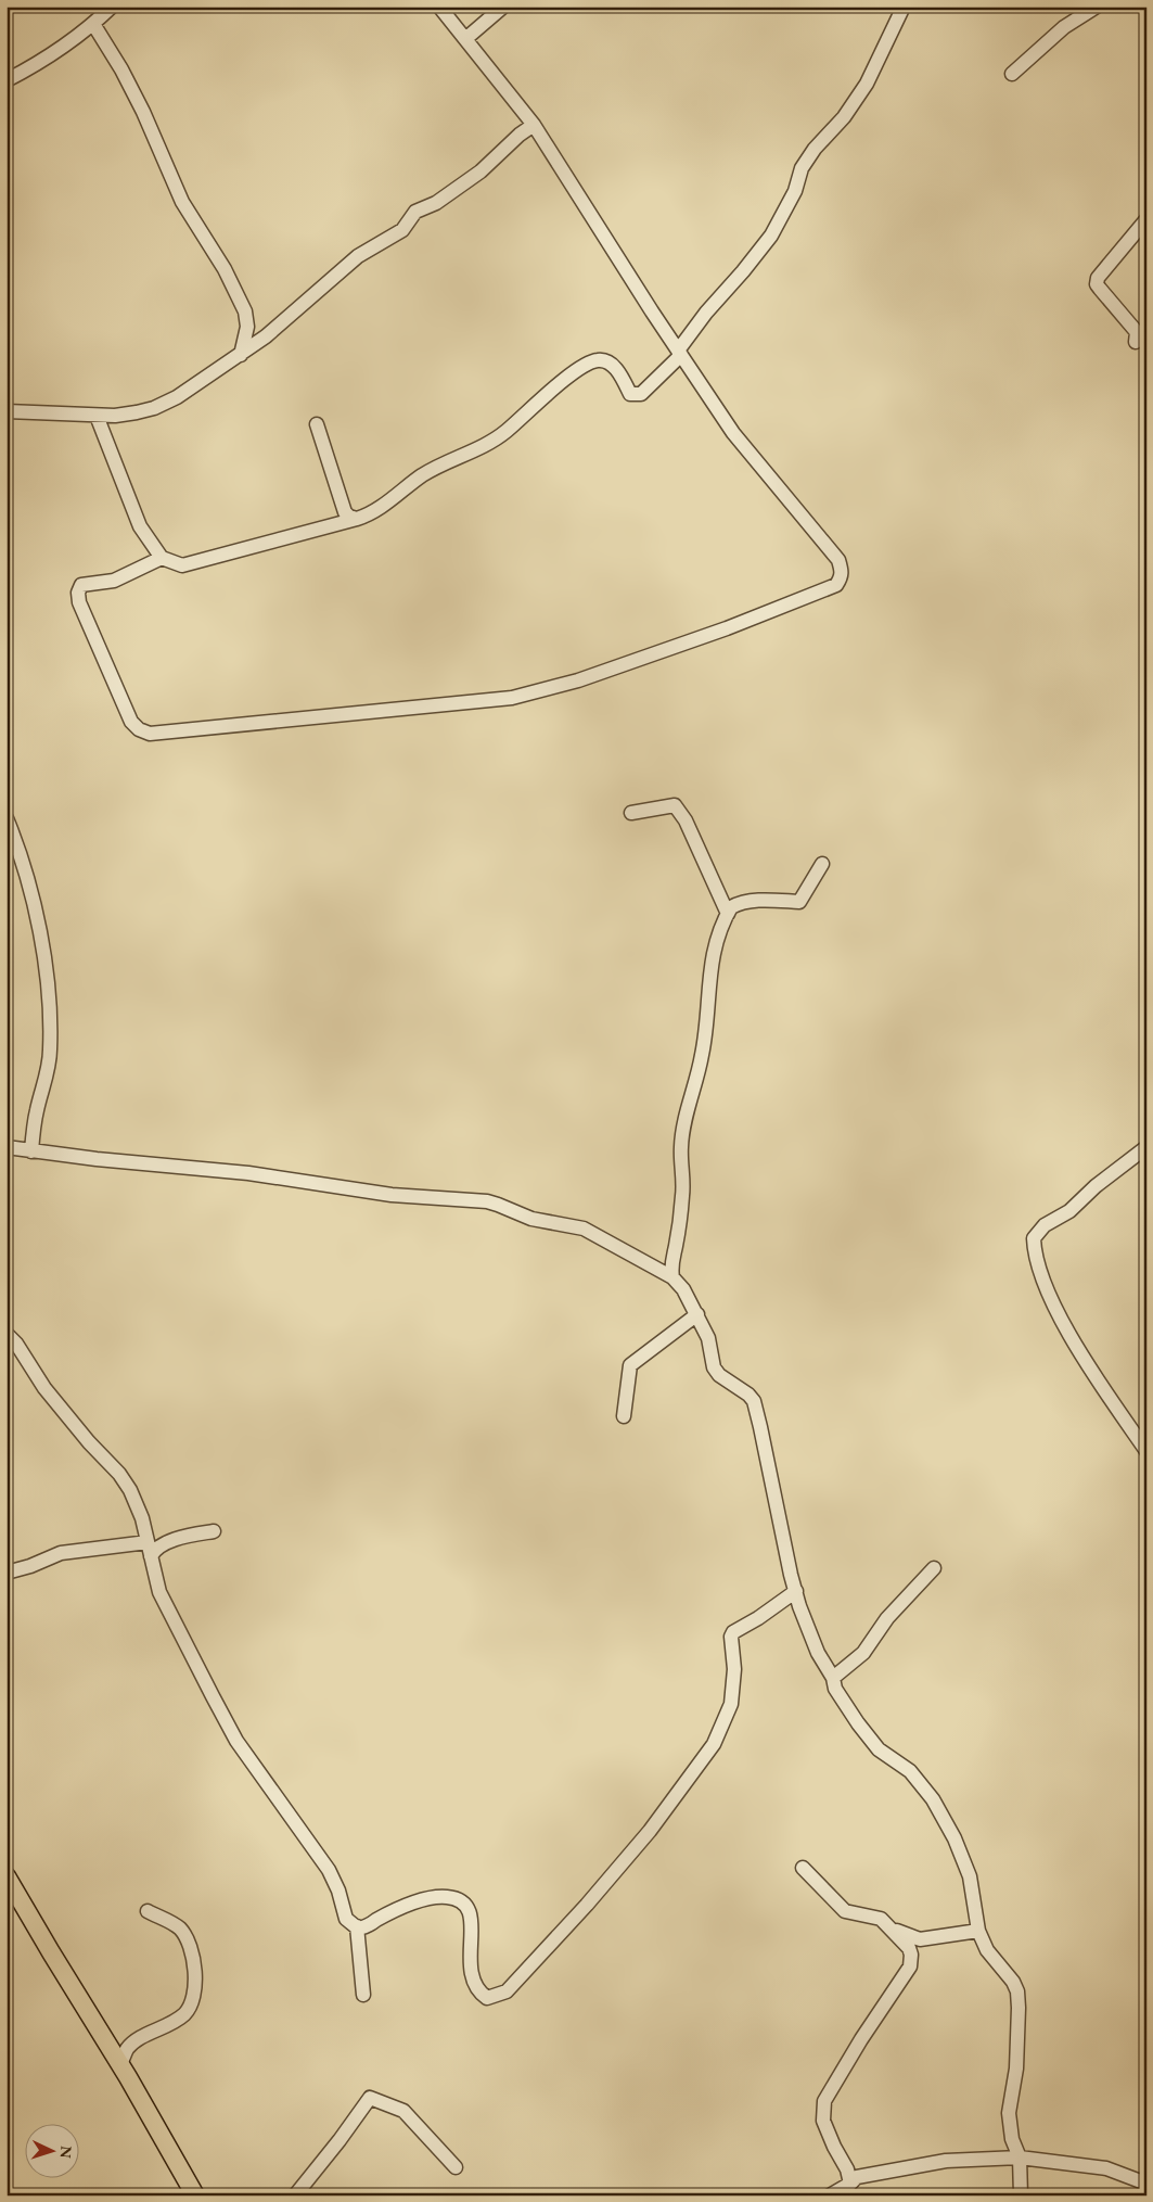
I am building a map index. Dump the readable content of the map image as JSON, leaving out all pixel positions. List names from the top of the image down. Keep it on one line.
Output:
{"north":"right"}
